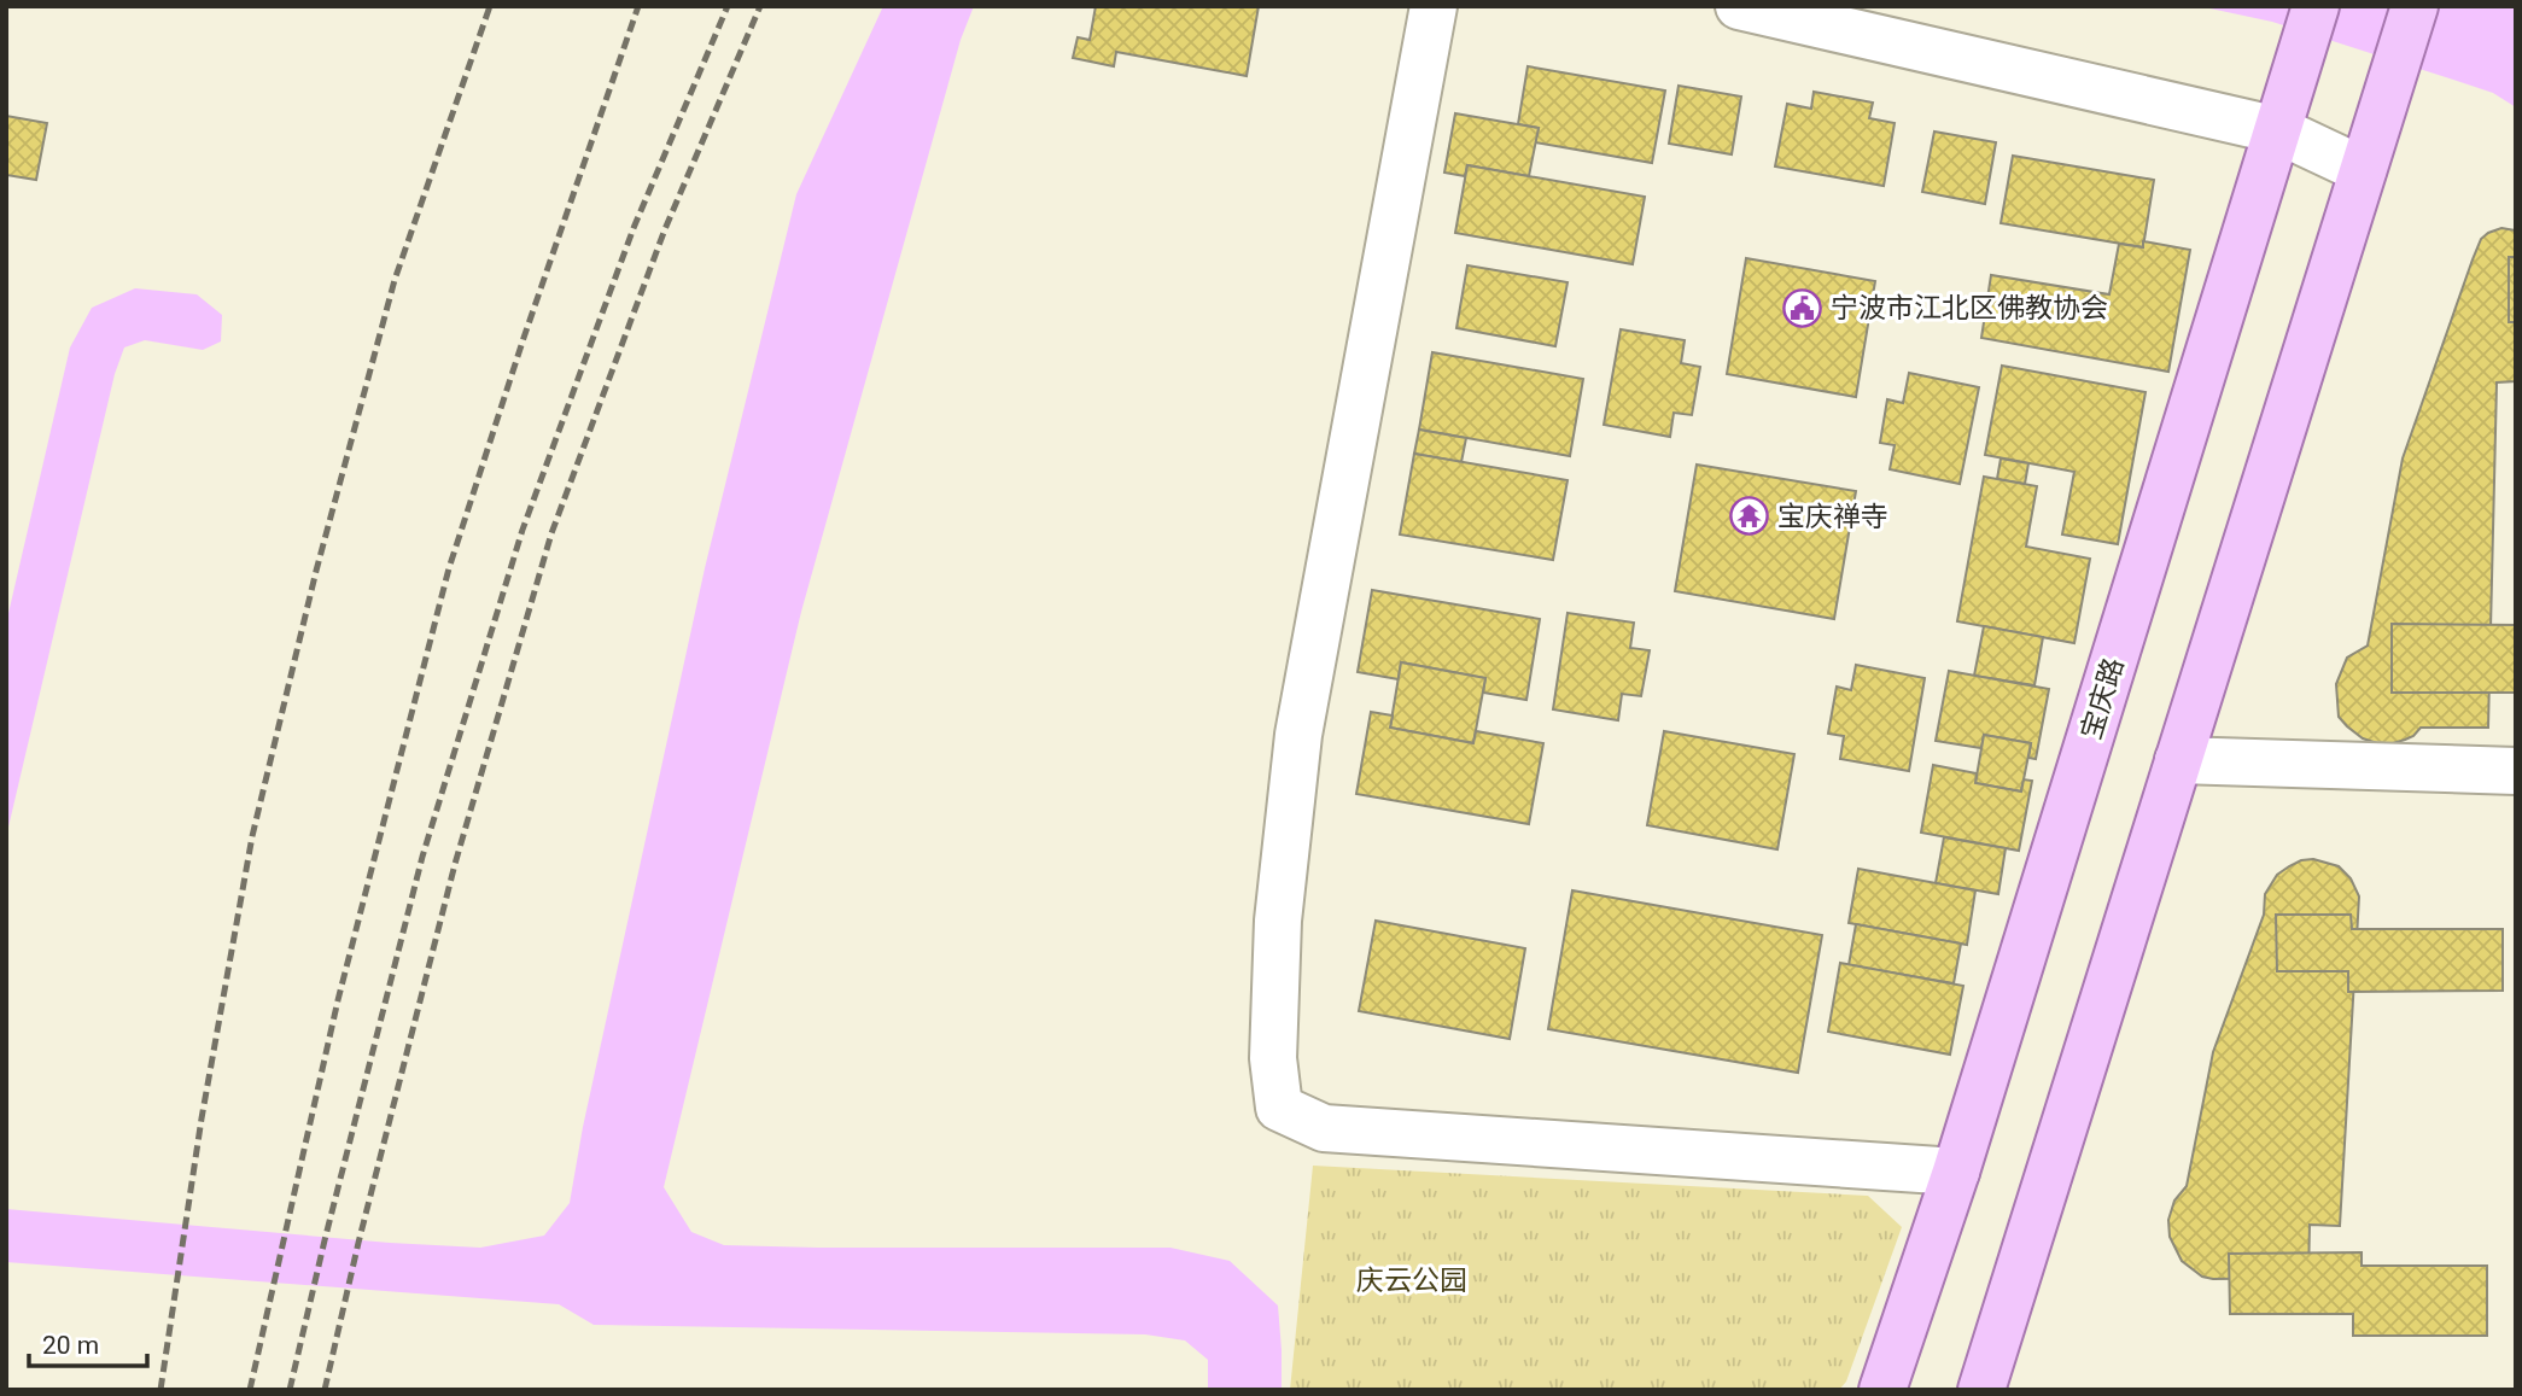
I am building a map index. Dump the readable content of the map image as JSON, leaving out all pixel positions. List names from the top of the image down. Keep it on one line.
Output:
{"streets":{"main road":["宝庆路"]},"parks":["庆云公园"],"places":{"public building":["宁波市江北区佛教协会"],"temple":["宝庆禅寺"]},"scale_bar":"20 m"}
